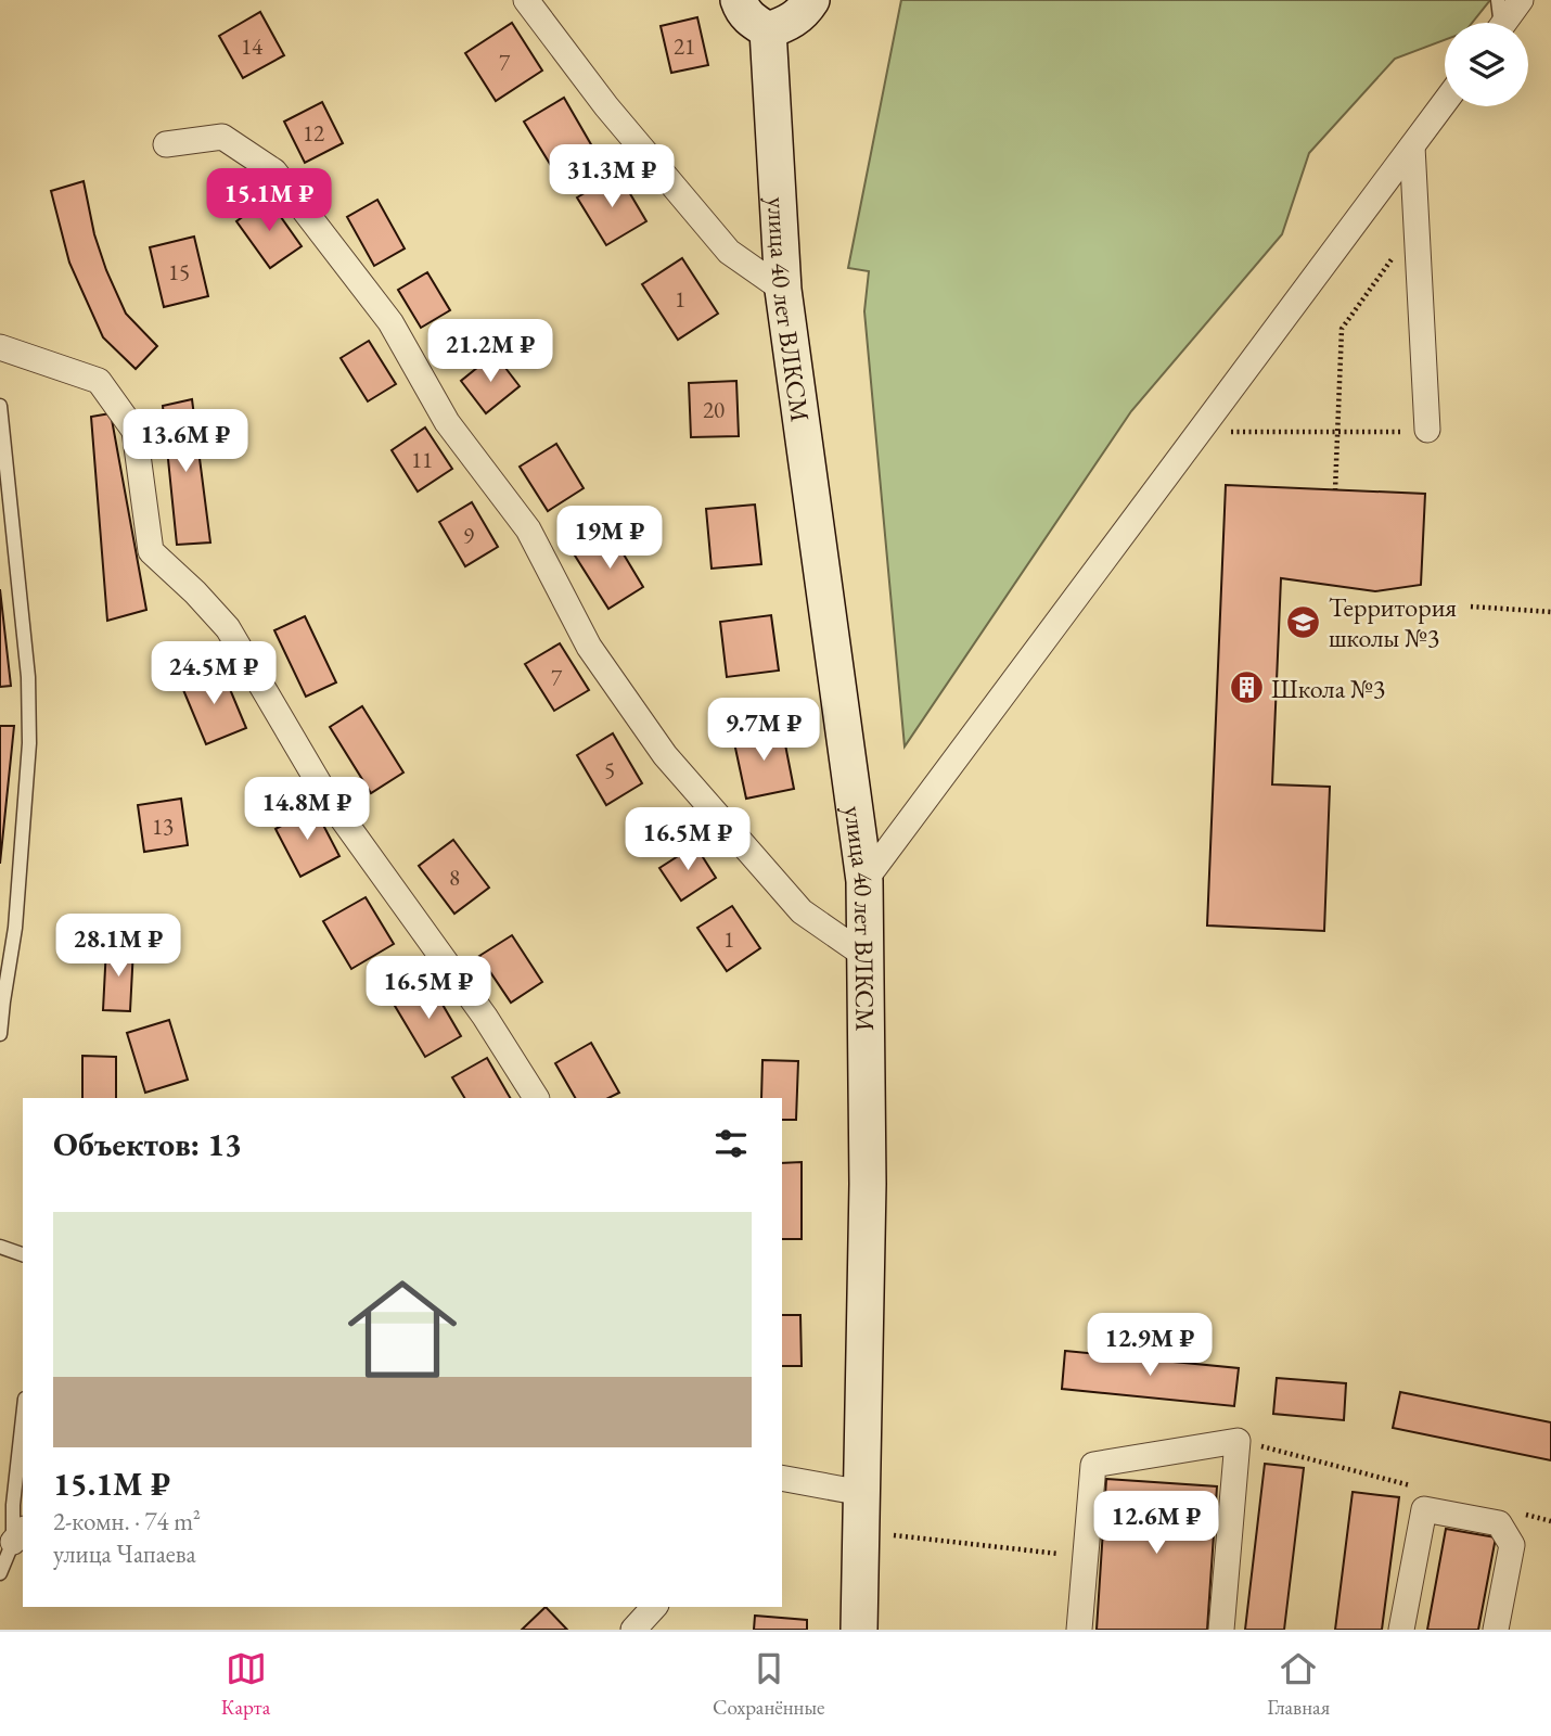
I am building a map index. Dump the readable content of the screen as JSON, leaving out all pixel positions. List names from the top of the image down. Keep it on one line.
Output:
{"streets":{"street":["улица 40 лет ВЛКСМ"]},"places":{"school or university":["Территория школы №3"],"building":["Школа №3"]},"house_numbers":["14","21","7","12","15","1","20","11","9","7","5","13","8","1"],"page":{"price":["31.3M ₽","15.1M ₽","21.2M ₽","13.6M ₽","19M ₽","24.5M ₽","9.7M ₽","14.8M ₽","16.5M ₽","28.1M ₽","16.5M ₽","12.9M ₽","12.6M ₽"],"heading":"Объектов: 13","list":[{"name":"15.1M ₽","note":"2-комн. · 74 m² · улица Чапаева"}],"tabs":["Карта","Сохранённые","Главная"]}}
